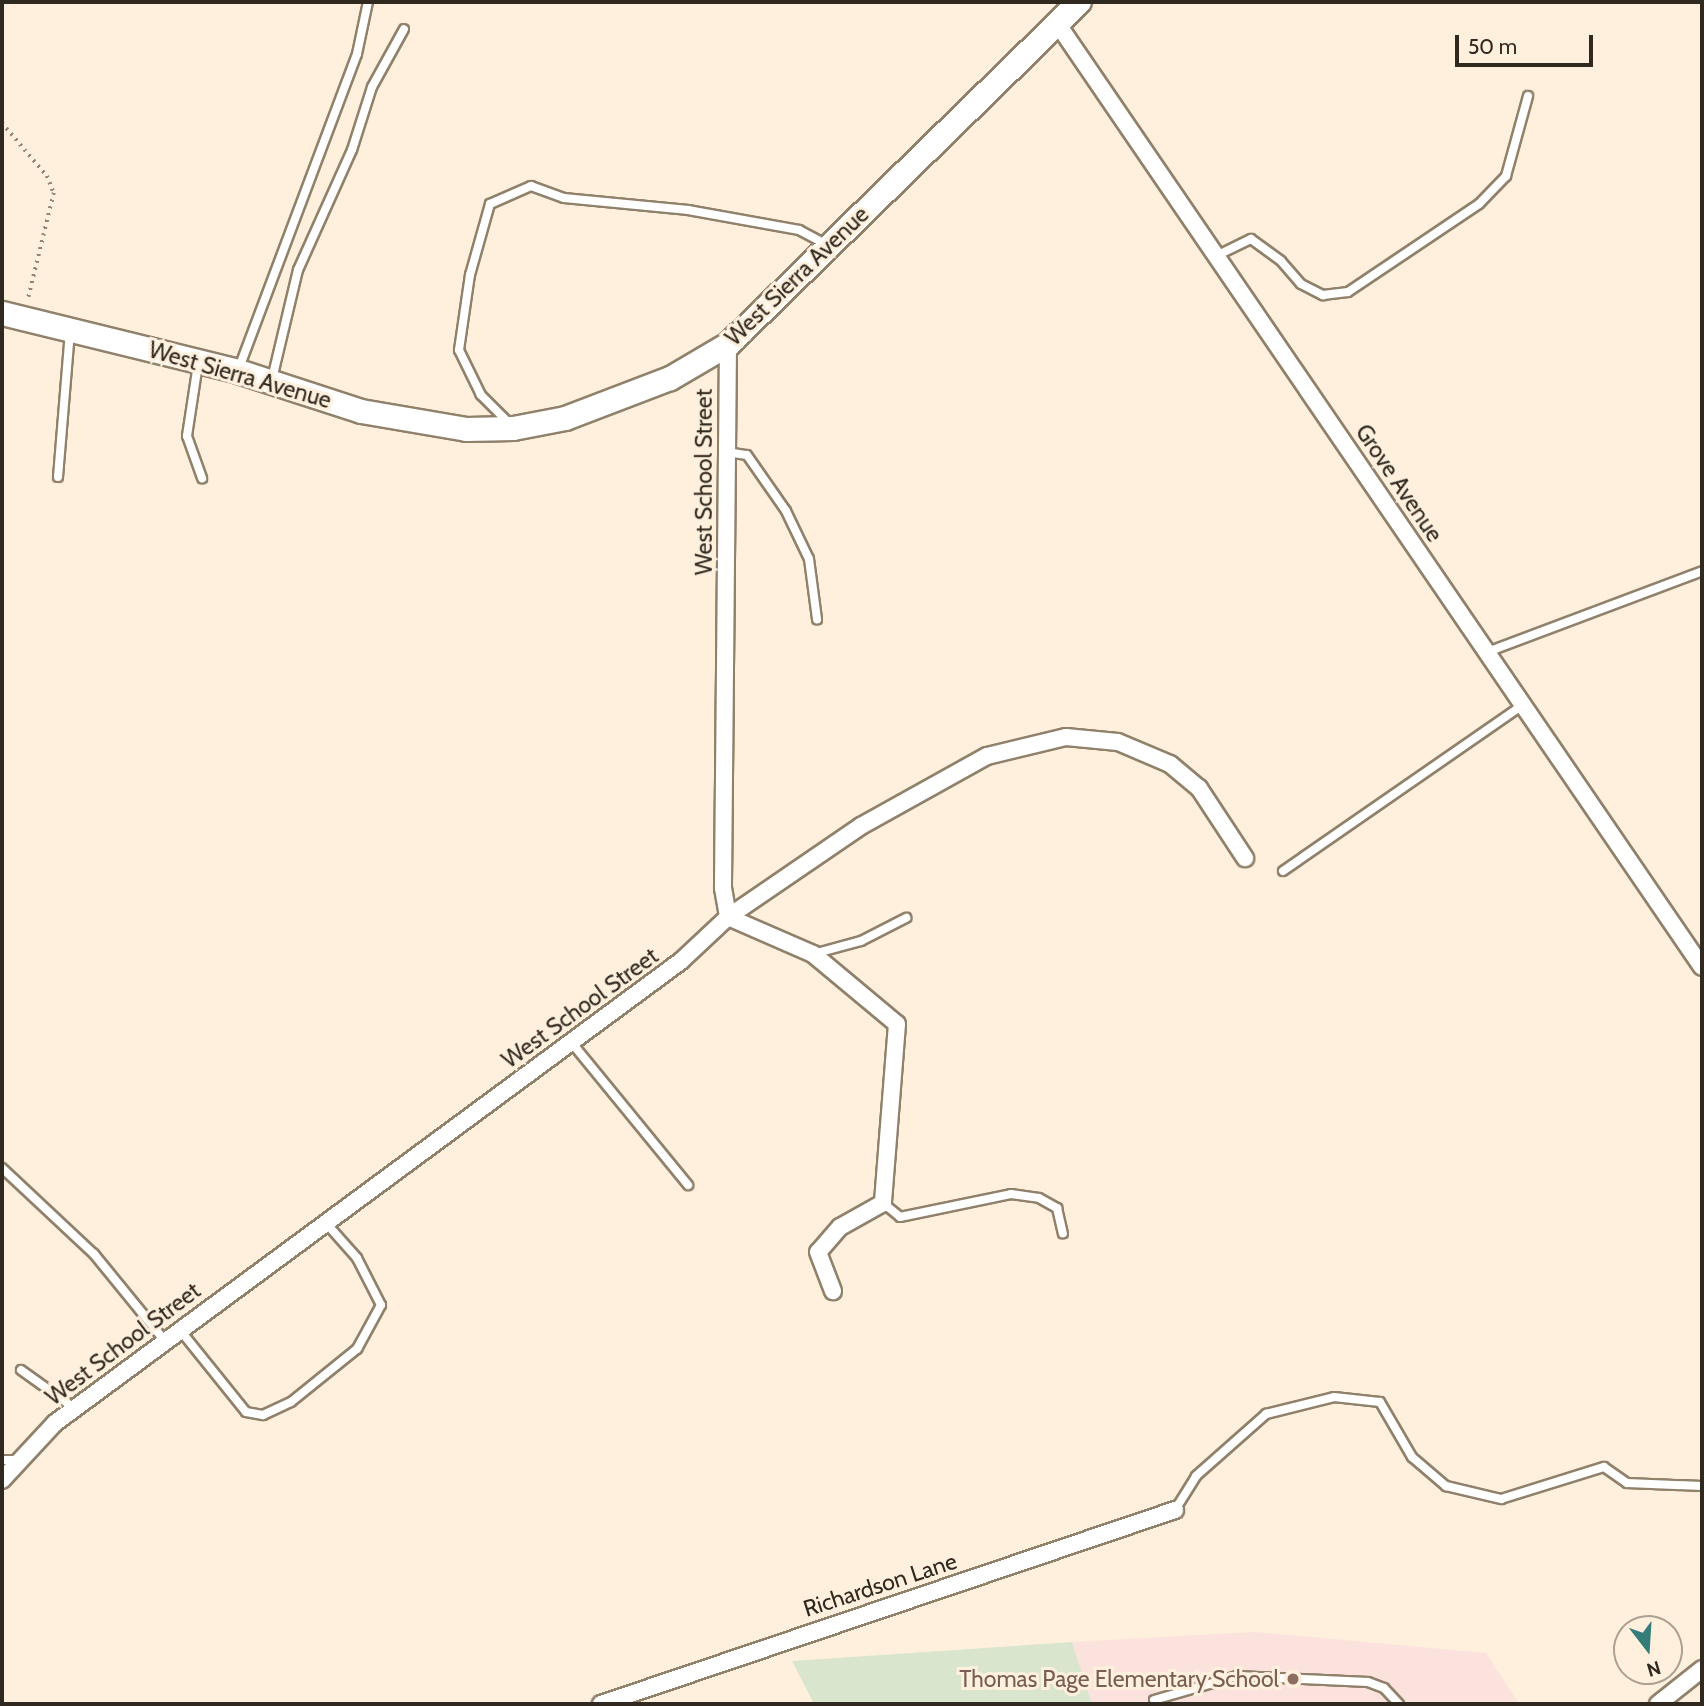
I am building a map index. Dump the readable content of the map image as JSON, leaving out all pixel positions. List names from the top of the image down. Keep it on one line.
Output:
{"streets":{"main road":["West Sierra Avenue"],"street":["West School Street","Grove Avenue","Richardson Lane"]},"crossings":[["West Sierra Avenue","West School Street"],["West Sierra Avenue","Grove Avenue"]],"places":["Thomas Page Elementary School"],"scale_bar":"50 m","north":"bottom"}
